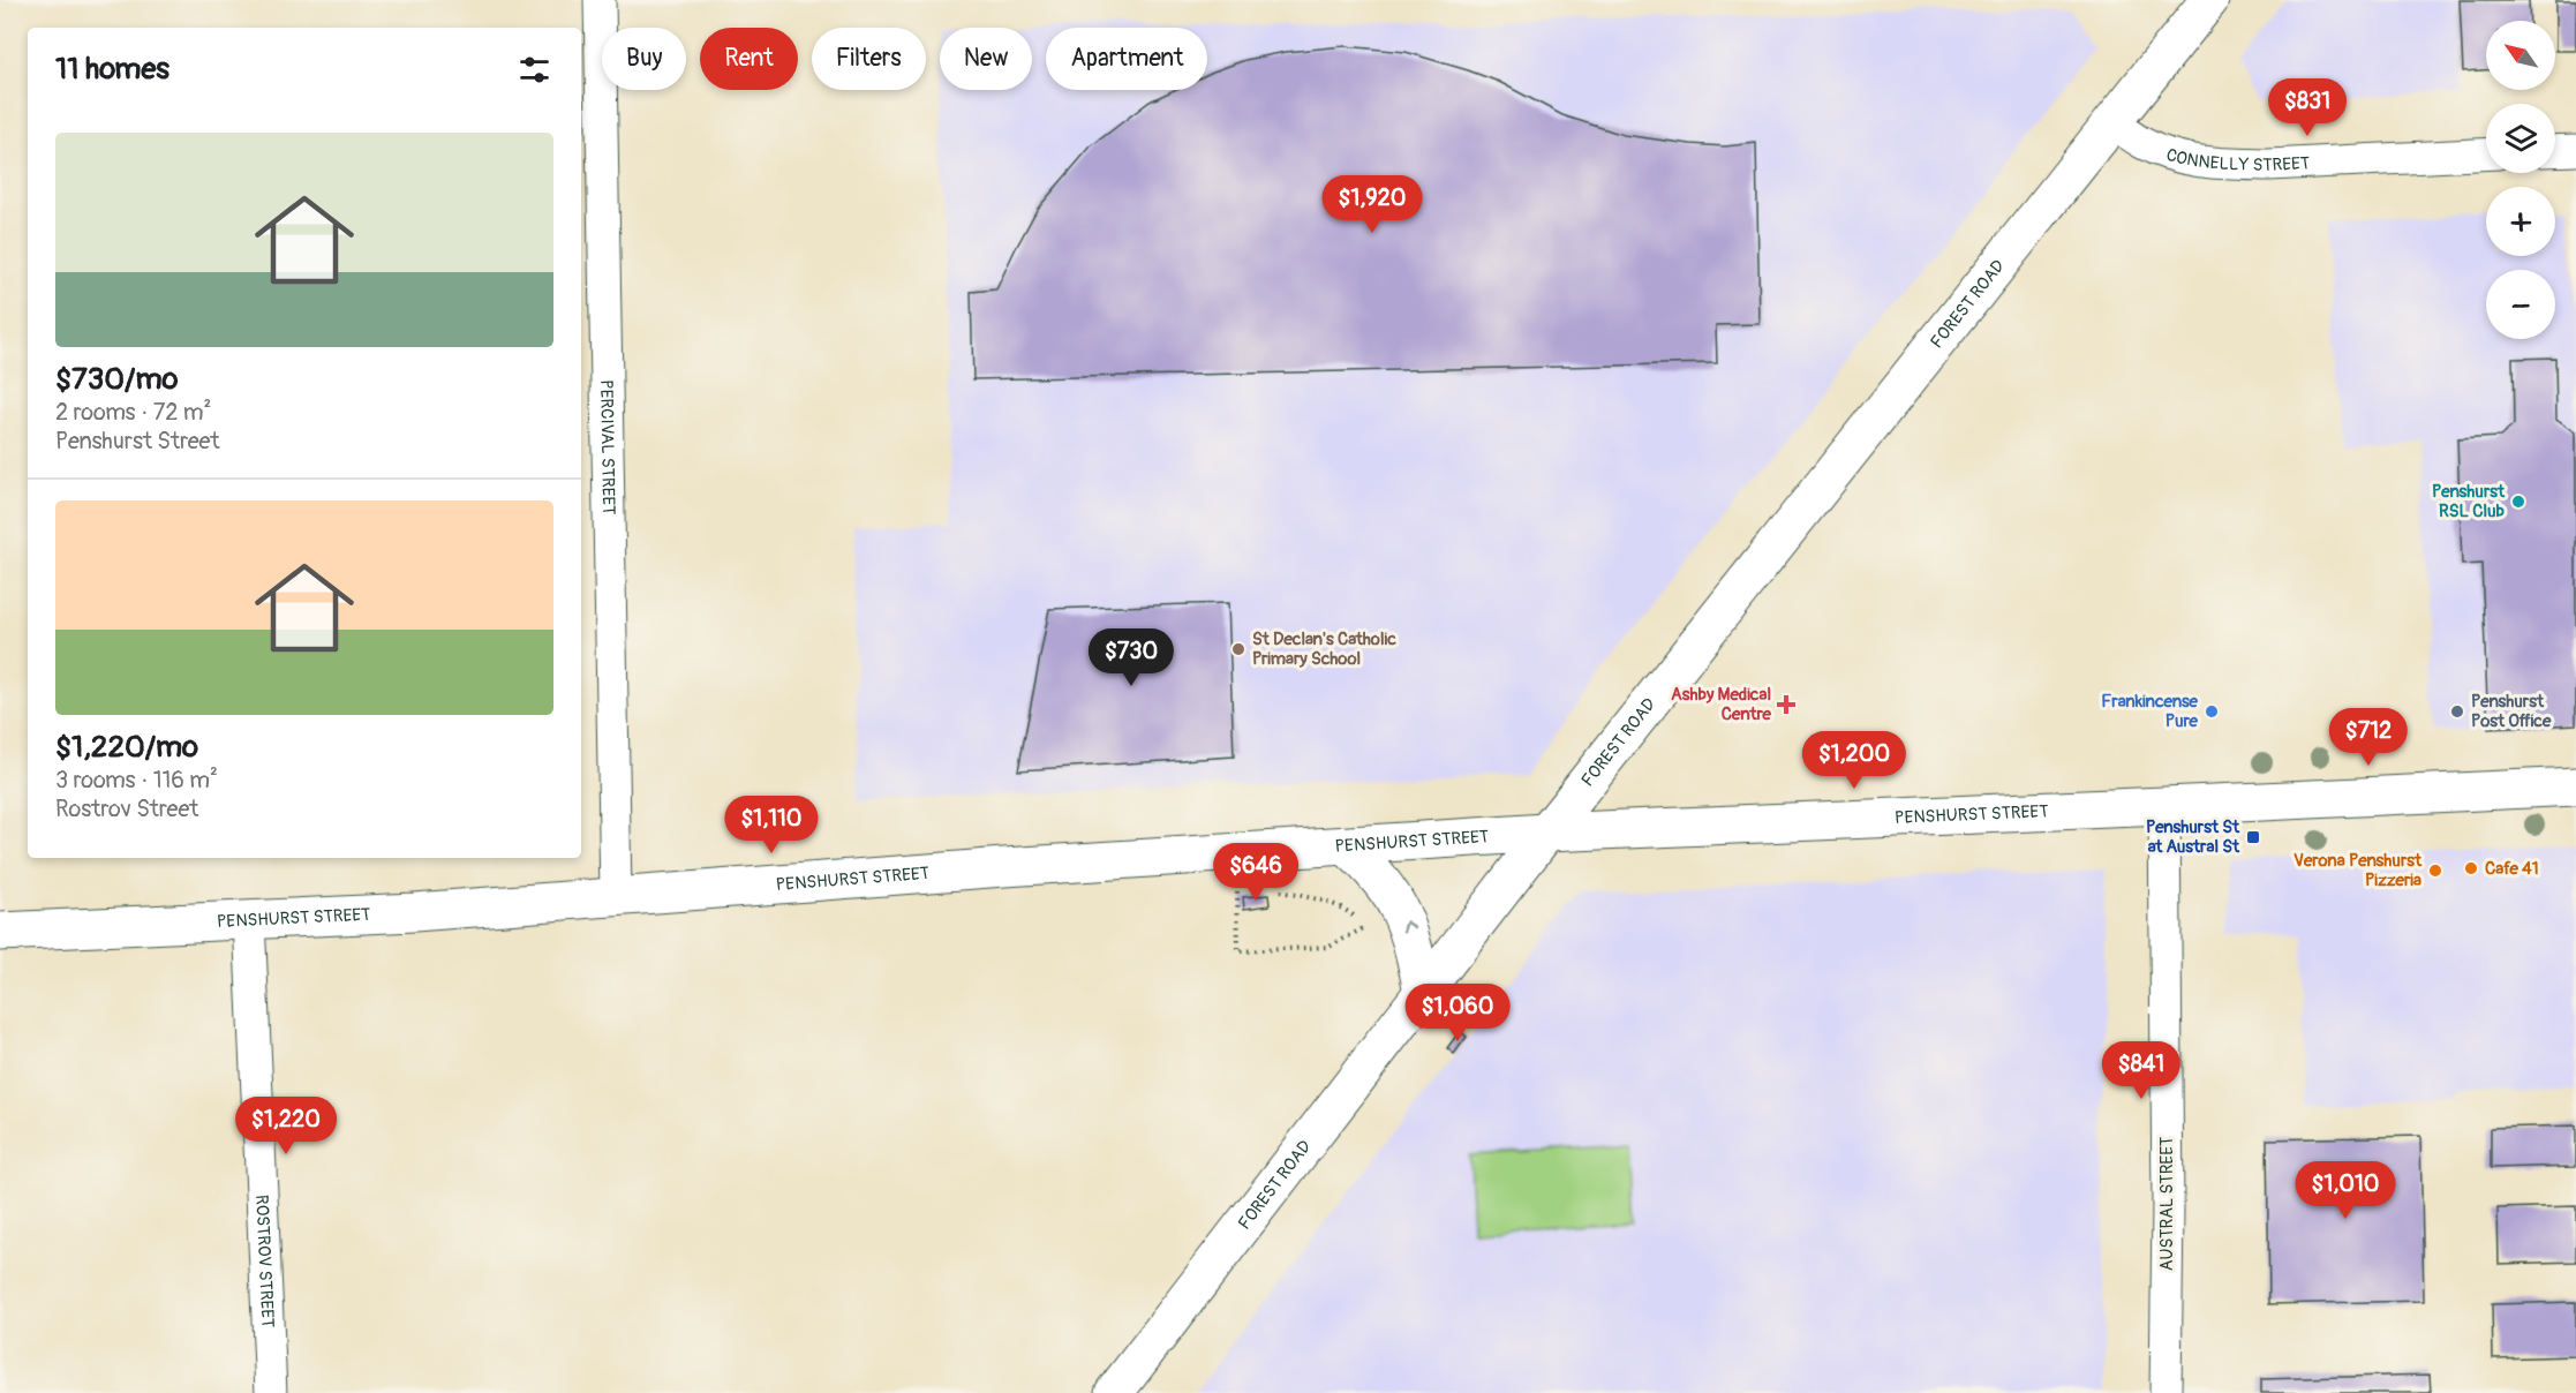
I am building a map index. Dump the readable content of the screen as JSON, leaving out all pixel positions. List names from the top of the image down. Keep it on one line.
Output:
{"streets":{"main road":["FOREST ROAD","PENSHURST STREET"],"street":["CONNELLY STREET","PERCIVAL STREET","AUSTRAL STREET","ROSTROV STREET"]},"crossings":[["CONNELLY STREET","FOREST ROAD"],["FOREST ROAD","PENSHURST STREET"],["PERCIVAL STREET","PENSHURST STREET"],["PENSHURST STREET","AUSTRAL STREET"],["PENSHURST STREET","ROSTROV STREET"]],"places":{"other":["Penshurst RSL Club","St Declan's Catholic Primary School","Frankincense Pure","Penshurst Post Office","Cafe 41","Verona Penshurst Pizzeria"],"health":["Ashby Medical Centre"],"transit":["Penshurst St at Austral St"]},"north":"top left","page":{"map_buttons":["+","−"],"chip":["Buy","Rent","Filters","New","Apartment"],"heading":"11 homes","price":["$831","$1,920","$730","$712","$1,200","$1,110","$646","$1,060","$841","$1,220","$1,010"],"list":[{"name":"$730/mo","note":"2 rooms · 72 m² · Penshurst Street"},{"name":"$1,220/mo","note":"3 rooms · 116 m² · Rostrov Street"}]}}
